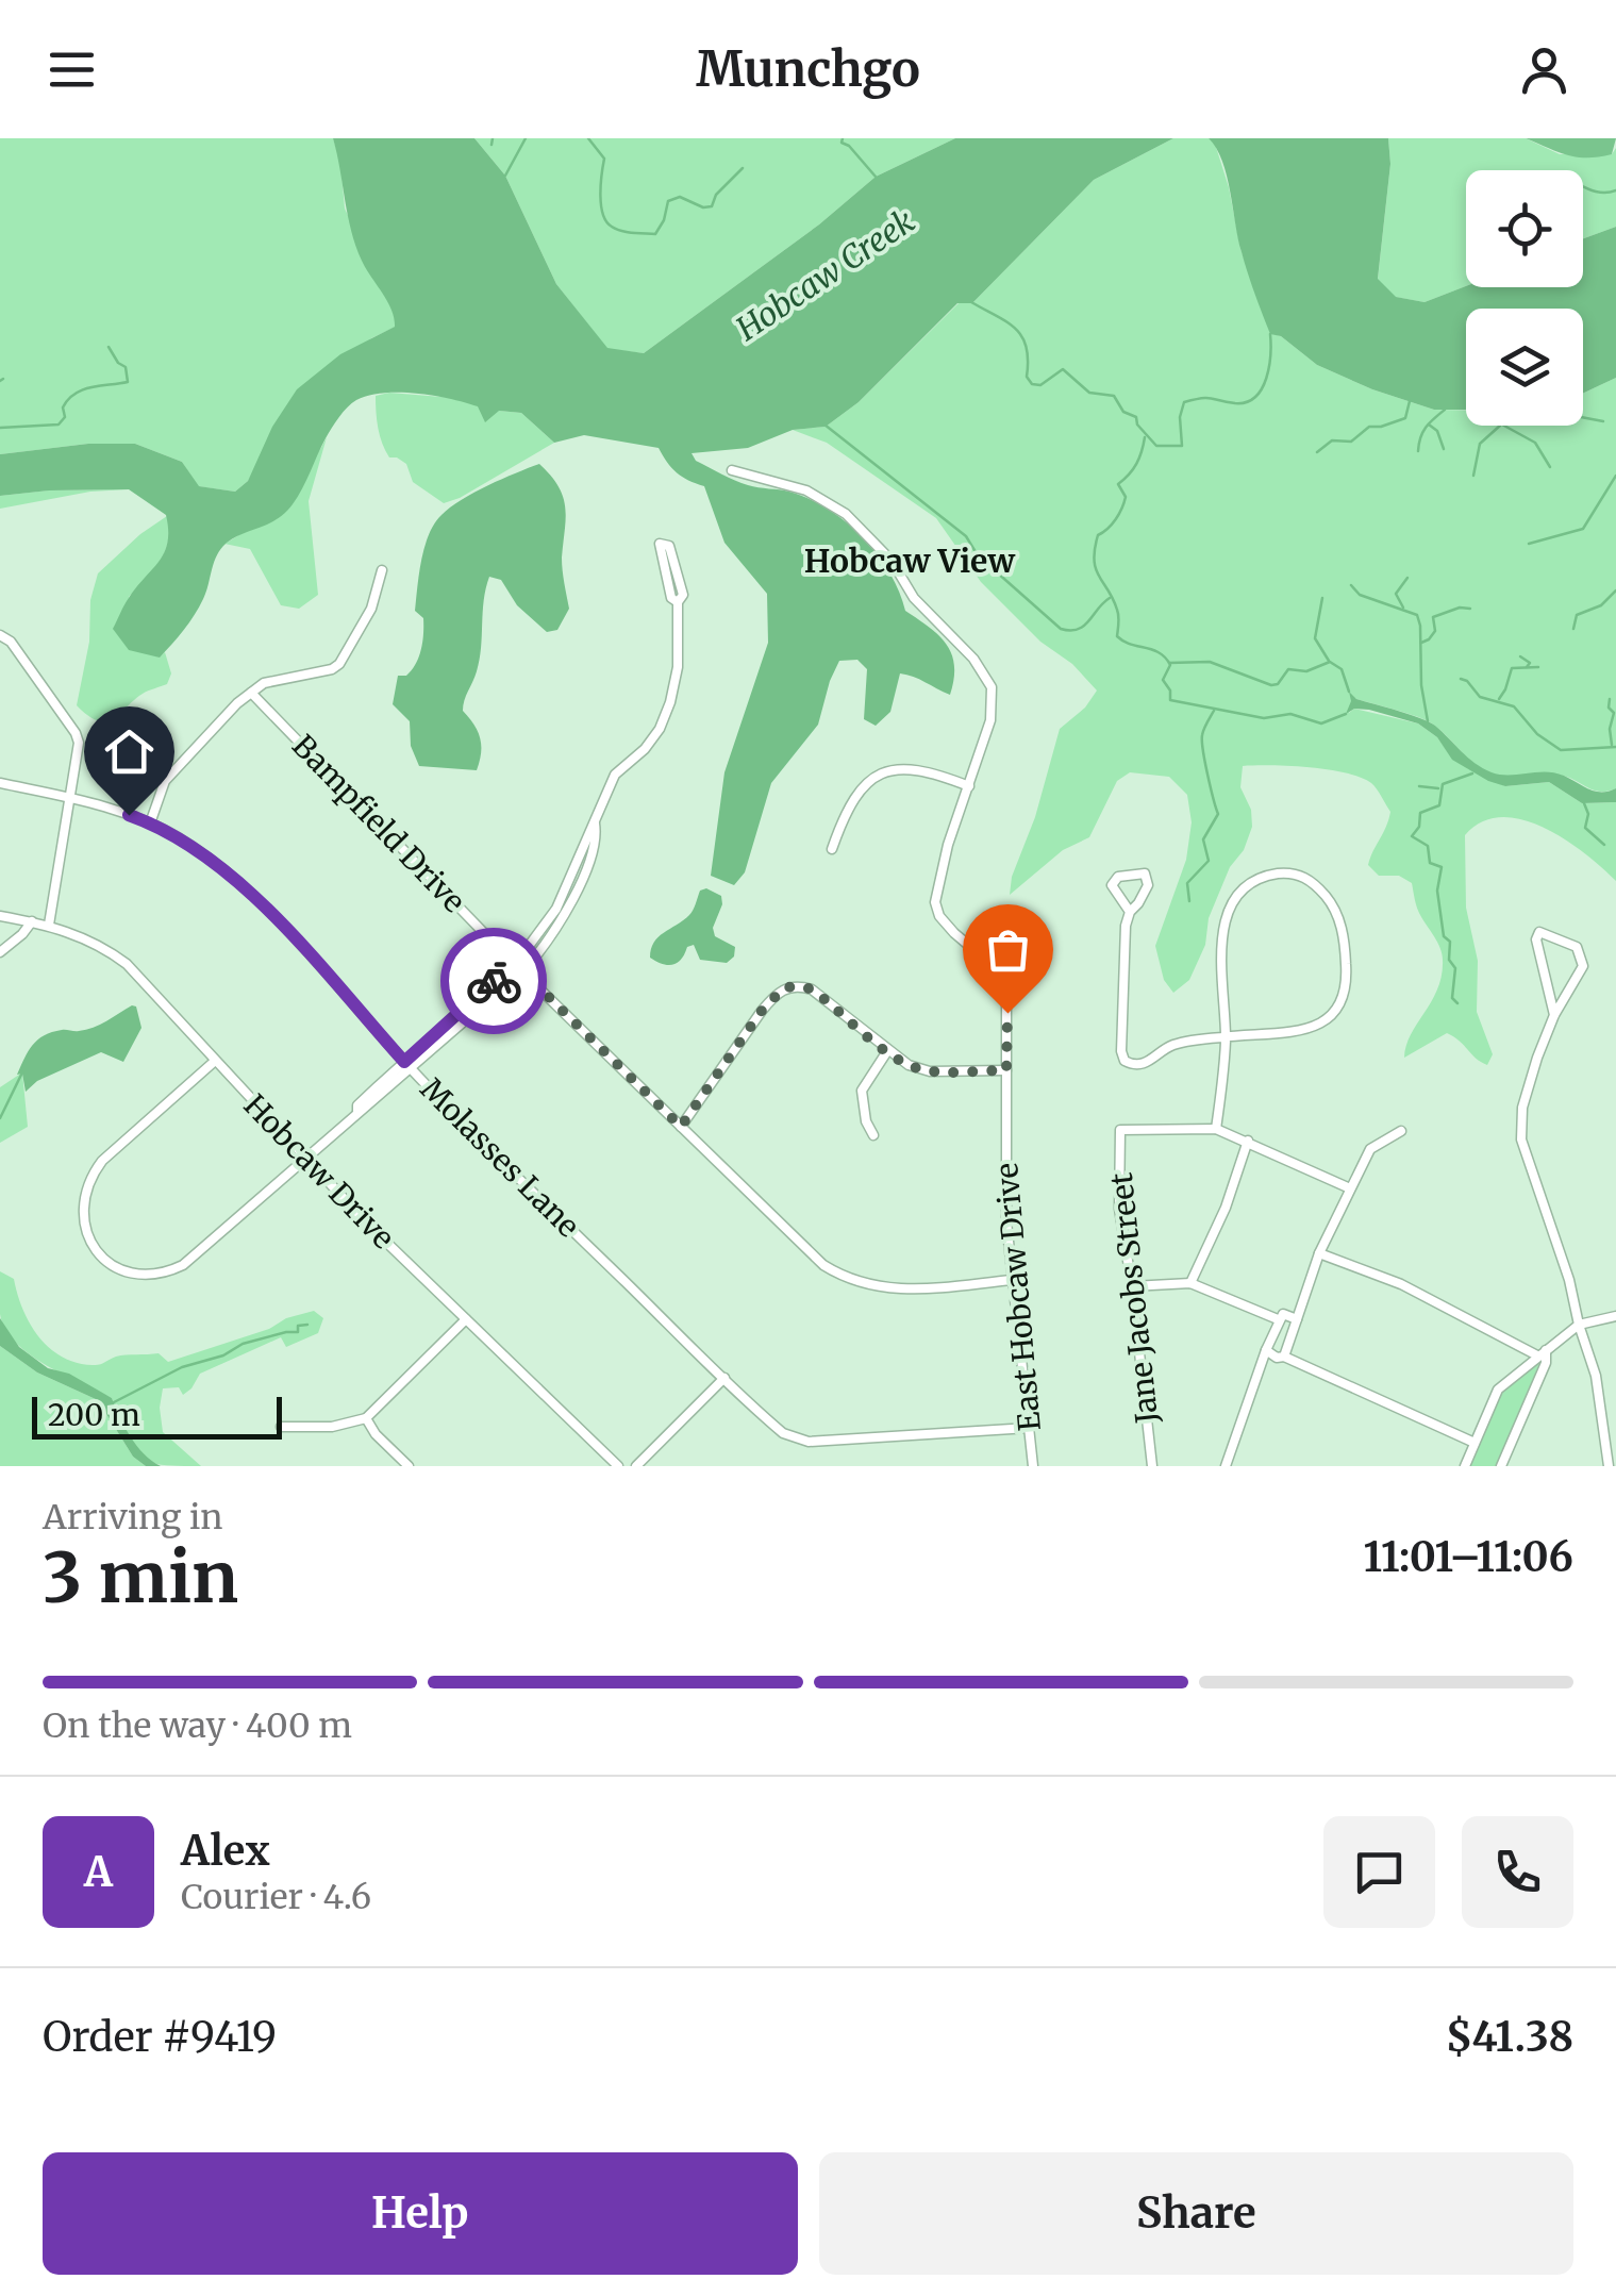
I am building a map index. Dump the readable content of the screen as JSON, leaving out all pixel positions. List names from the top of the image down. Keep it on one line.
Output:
{"streets":{"street":["Bampfield Drive","Molasses Lane","Hobcaw Drive","East Hobcaw Drive","Jane Jacobs Street"]},"crossings":[["Bampfield Drive","East Hobcaw Drive"],["Molasses Lane","East Hobcaw Drive"]],"districts":["Hobcaw View"],"water":["Hobcaw Creek"],"scale_bar":"200 m","page":{"header":"Munchgo","scale":"200 m","heading":["3 min","Arriving in","11:01–11:06"],"panel":["Alex","Courier · 4.6","Order #9419","$41.38"],"bar":"On the way · 400 m","round":"A","buttons":["Help","Share"]}}
